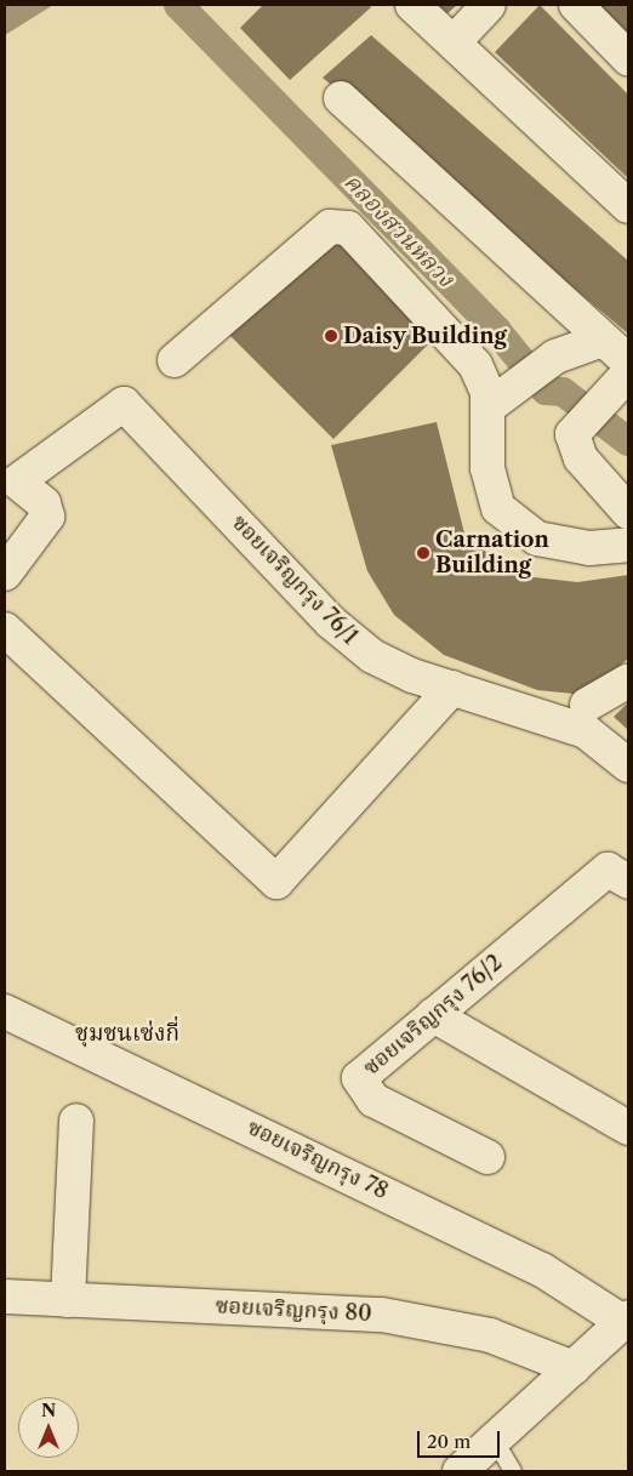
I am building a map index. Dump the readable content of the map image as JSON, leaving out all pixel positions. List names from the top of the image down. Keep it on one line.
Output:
{"streets":{"street":["ซอยเจริญกรุง 76/1","ซอยเจริญกรุง 76/2","ซอยเจริญกรุง 78","ซอยเจริญกรุง 80"]},"districts":["ชุมชนเซ่งกี่"],"water":["คลองสวนหลวง"],"places":["Daisy Building","Carnation Building"],"scale_bar":"20 m","north":"top"}
